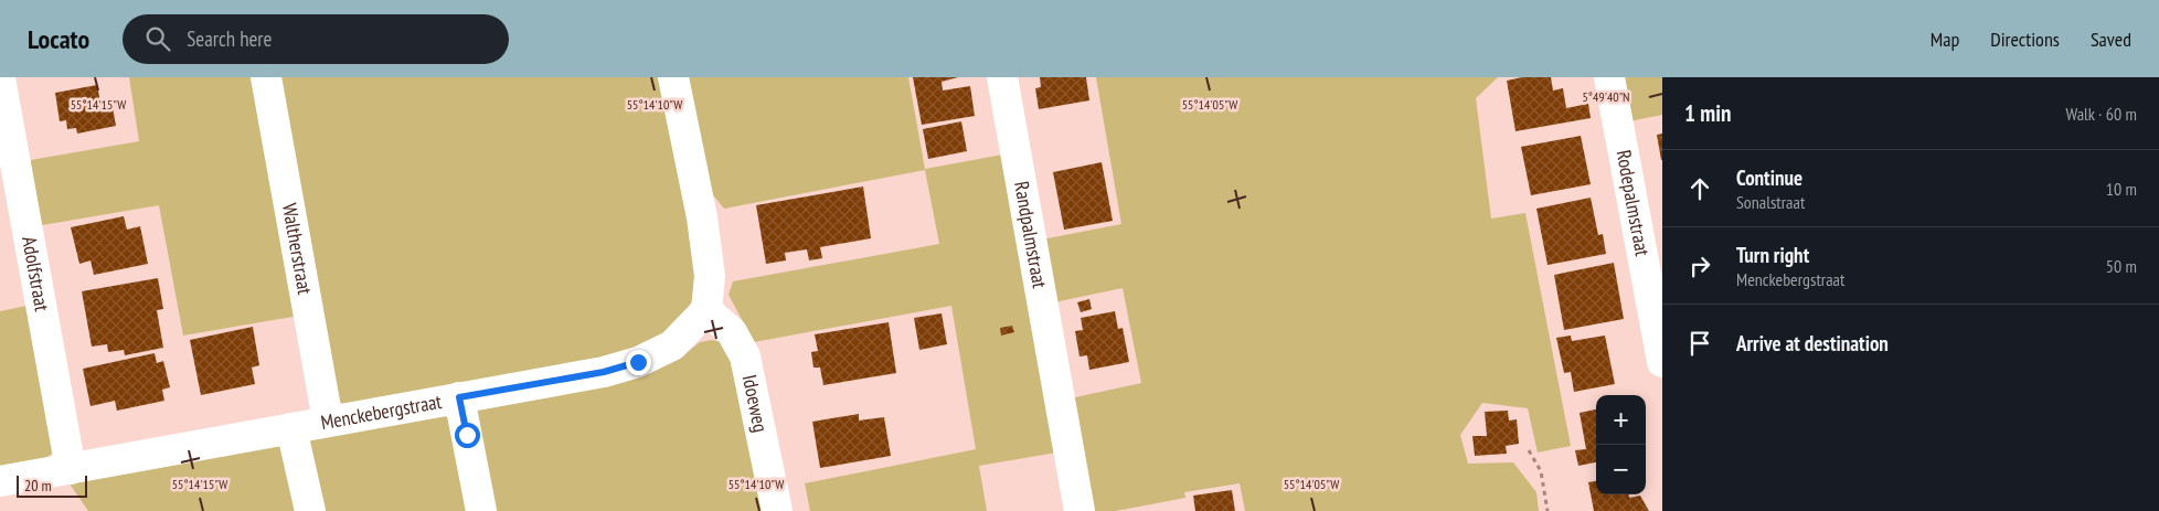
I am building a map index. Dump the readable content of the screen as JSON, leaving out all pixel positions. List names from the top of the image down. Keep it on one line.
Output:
{"streets":{"street":["Rodepalmstraat","Randpalmstraat","Waltherstraat","Adolfstraat","Idoeweg","Menckebergstraat"]},"crossings":[["Waltherstraat","Menckebergstraat"],["Adolfstraat","Menckebergstraat"],["Idoeweg","Menckebergstraat"]],"scale_bar":"20 m","page":{"header":"Locato","search":"Search here","nav":["Map","Directions","Saved"],"heading":["1 min","Walk · 60 m"],"list":[["Continue","Sonalstraat","10 m"],["Turn right","Menckebergstraat","50 m"],"Arrive at destination"],"map_buttons":["+","−"],"scale":"20 m"},"coordinates":["5°49'40\"N","55°14'15\"W","55°14'10\"W","55°14'05\"W"]}
